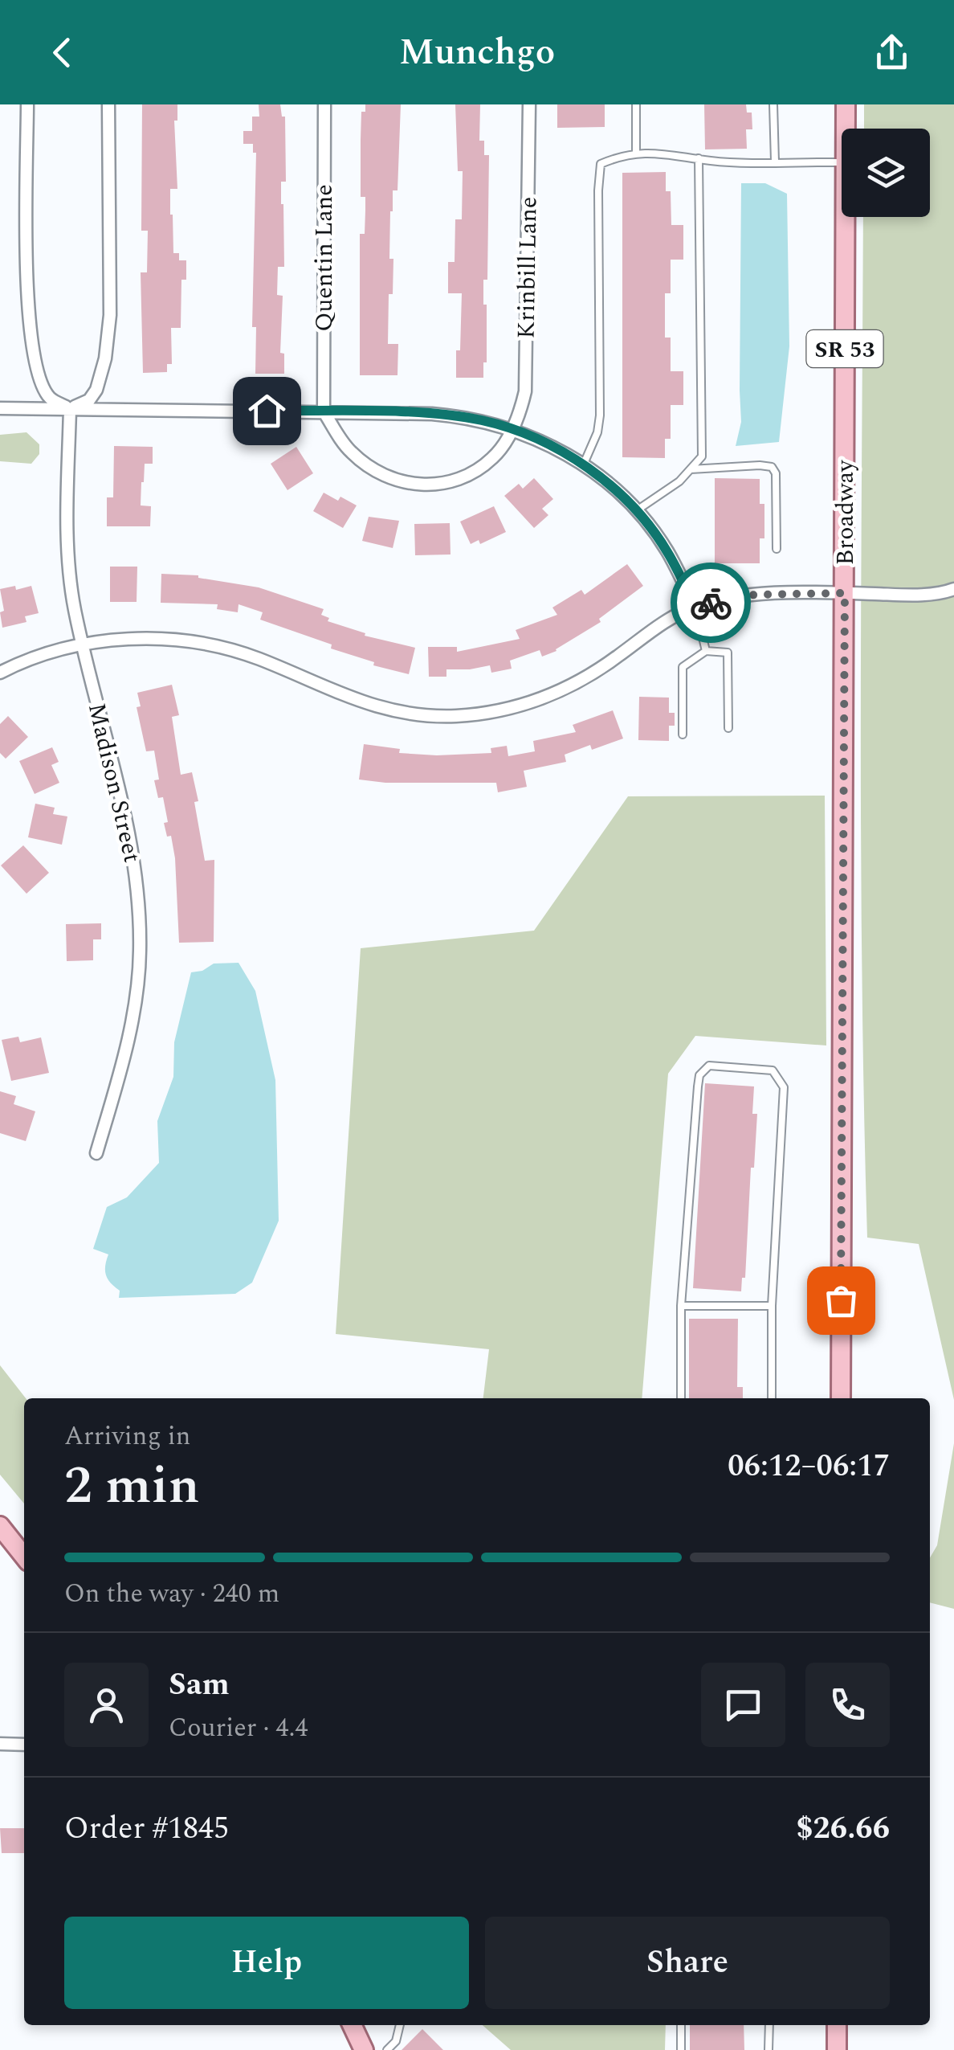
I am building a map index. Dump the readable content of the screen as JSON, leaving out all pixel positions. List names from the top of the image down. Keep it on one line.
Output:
{"streets":{"main road":["SR 53","Broadway"],"street":["Quentin Lane","Krinbill Lane","Madison Street"]},"page":{"header":"Munchgo","heading":["2 min","Arriving in","06:12–06:17"],"panel":["Sam","Courier · 4.4","Order #1845","$26.66"],"bar":"On the way · 240 m","buttons":["Help","Share"]}}
